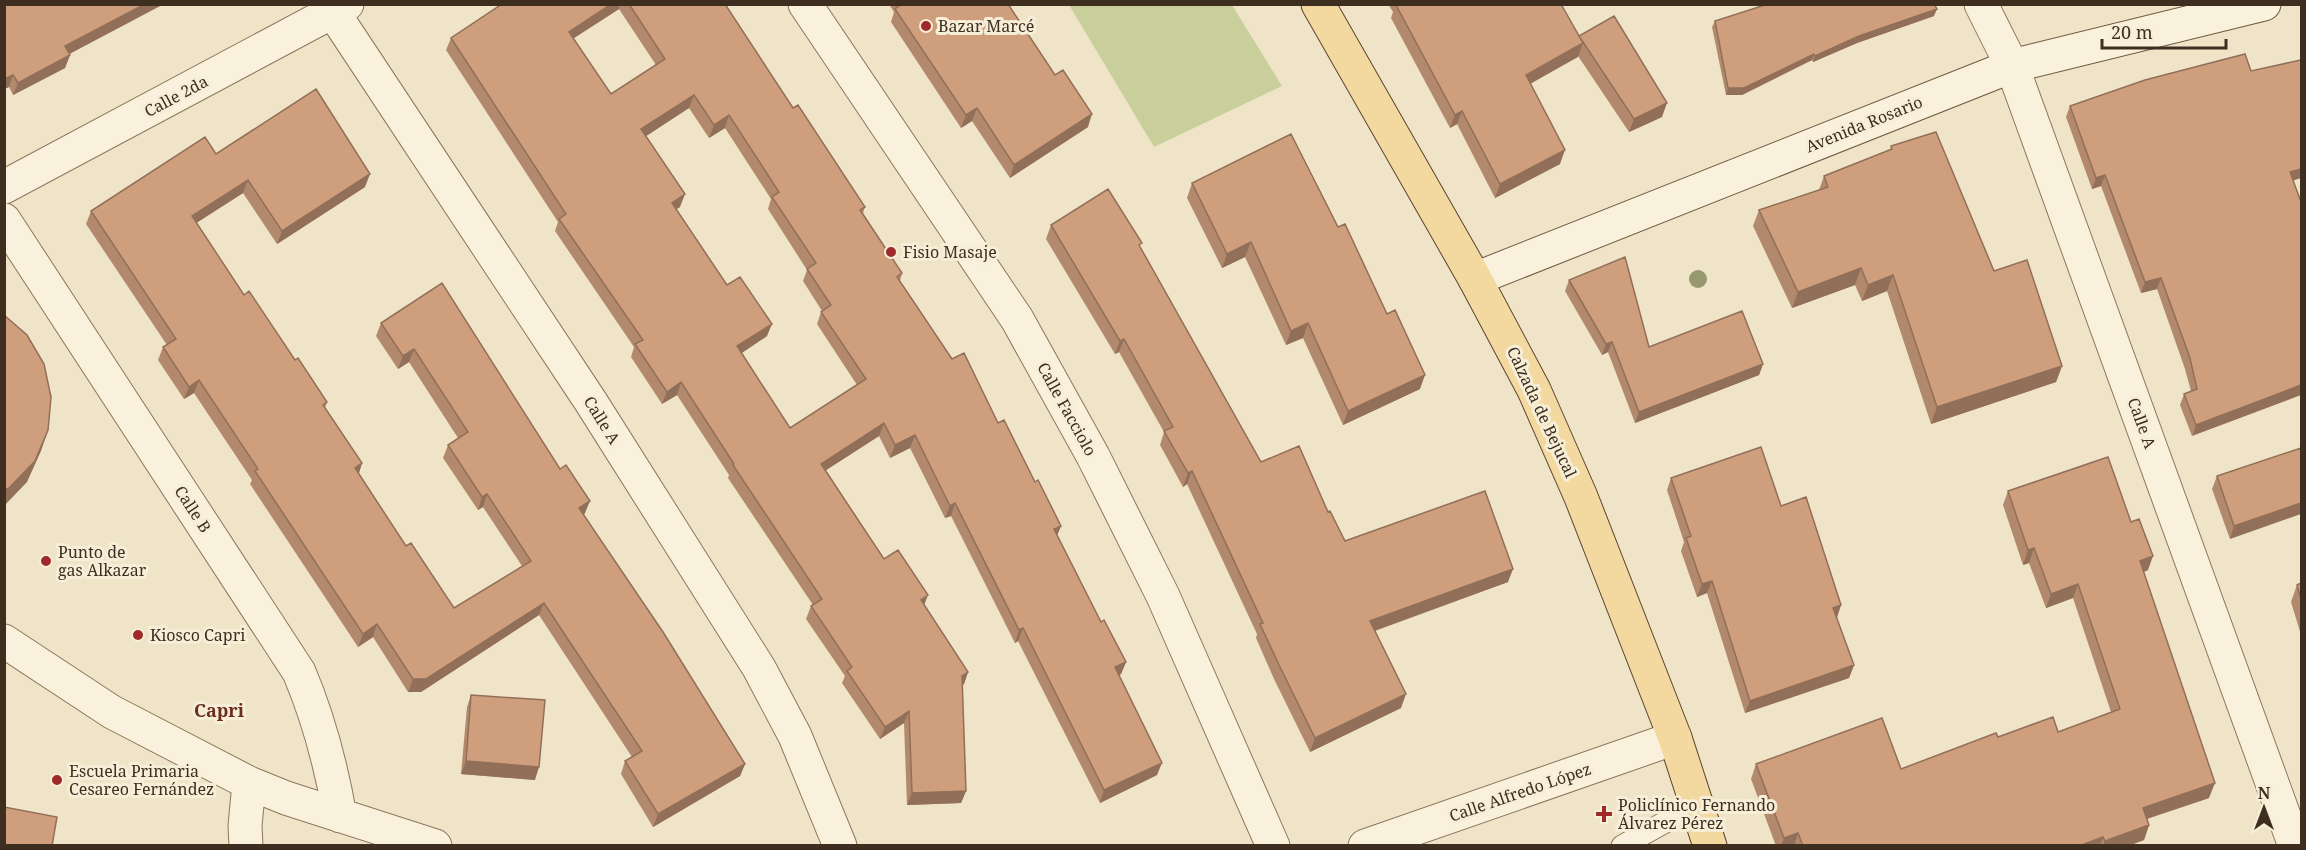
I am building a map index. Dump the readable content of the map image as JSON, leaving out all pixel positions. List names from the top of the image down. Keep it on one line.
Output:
{"streets":{"main road":["Calzada de Bejucal"],"street":["Calle 2da","Avenida Rosario","Calle Facciolo","Calle A","Calle B","Calle Alfredo López"]},"crossings":[["Calle 2da","Calle A"],["Avenida Rosario","Calzada de Bejucal"],["Avenida Rosario","Calle A"],["Calzada de Bejucal","Calle Alfredo López"]],"districts":["Capri"],"places":{"other":["Bazar Marcé","Fisio Masaje","Punto de gas Alkazar","Kiosco Capri","Escuela Primaria Cesareo Fernández"],"health":["Policlínico Fernando Álvarez Pérez"]},"scale_bar":"20 m","north":"top"}
